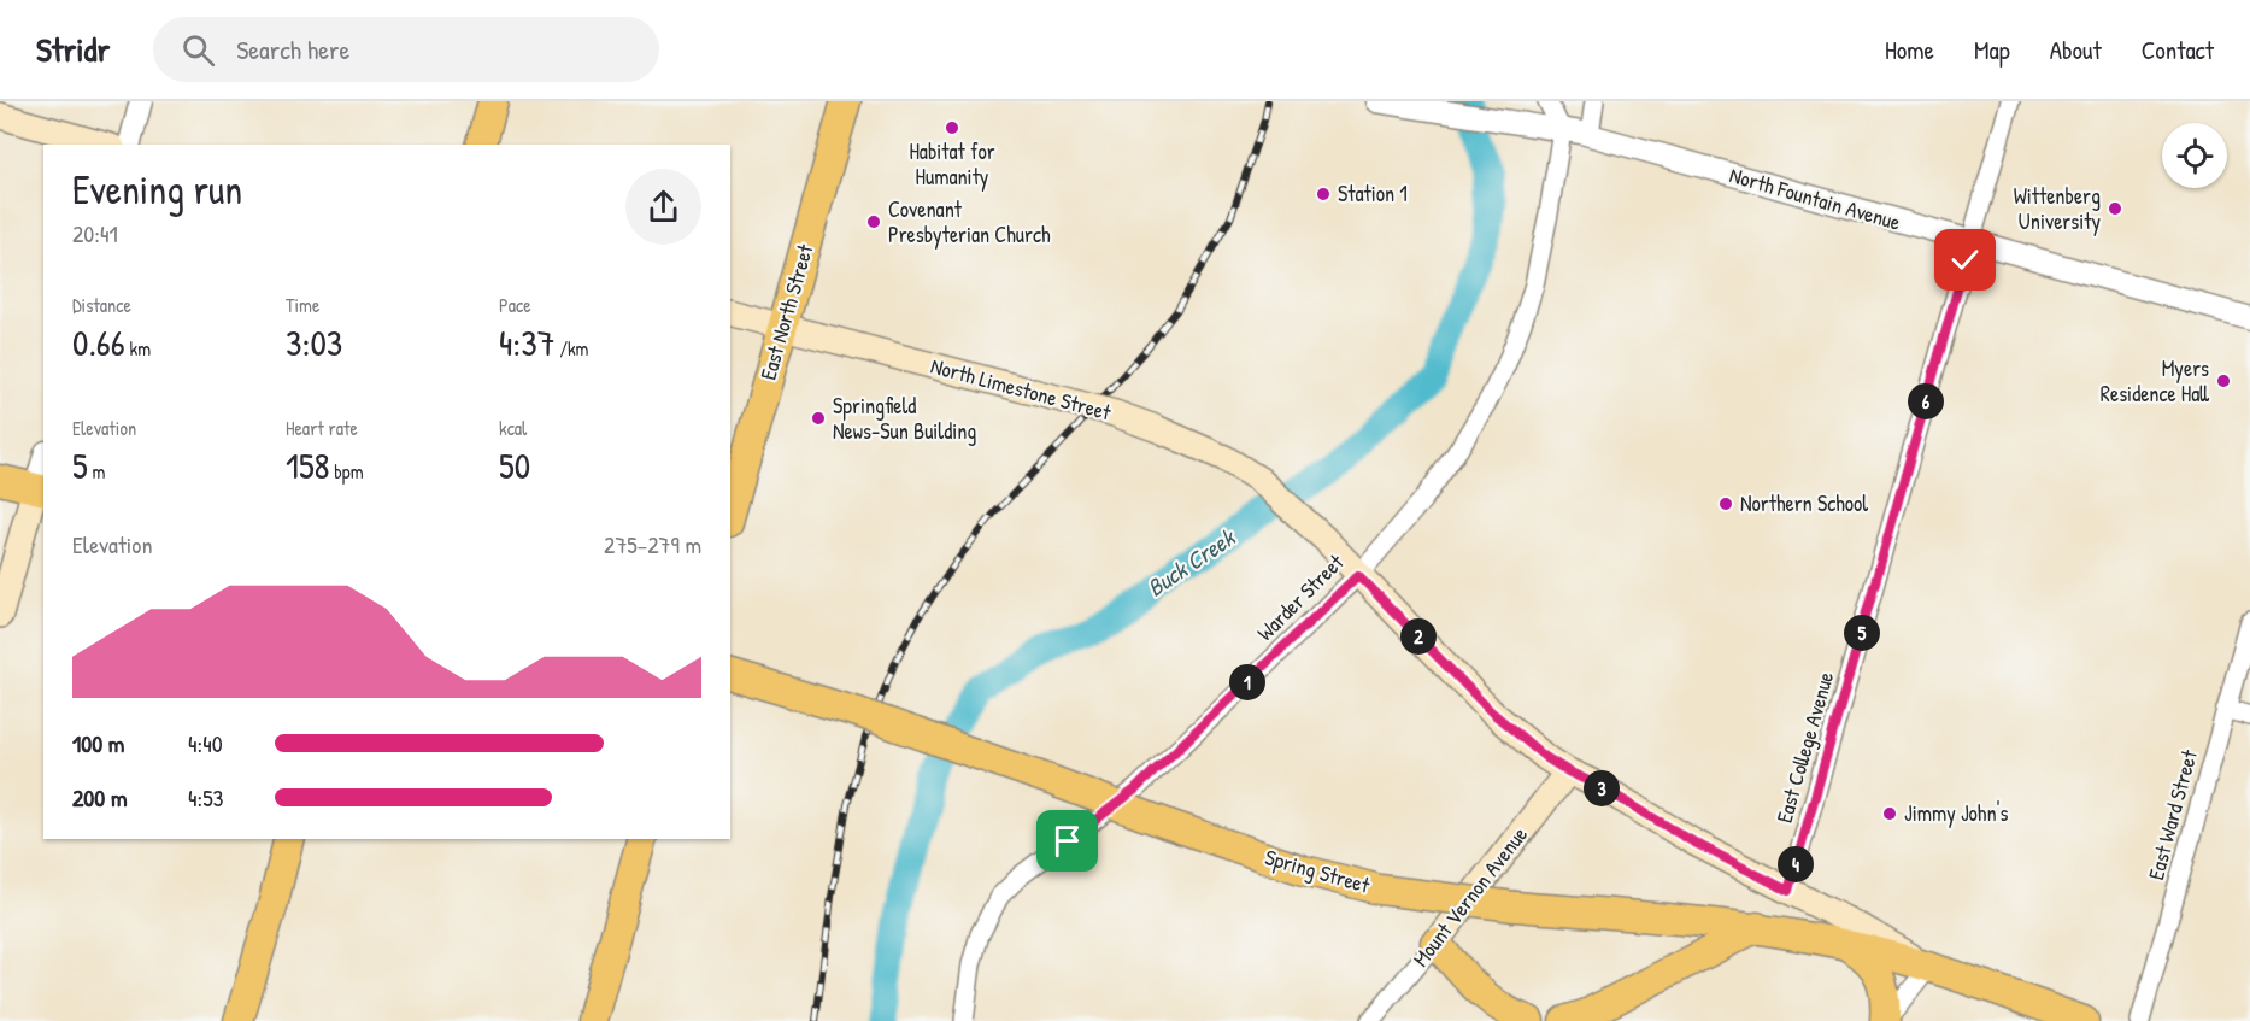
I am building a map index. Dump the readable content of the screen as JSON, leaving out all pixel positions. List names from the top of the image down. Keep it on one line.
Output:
{"streets":{"main road":["East North Street","North Limestone Street","Spring Street","Mount Vernon Avenue"],"street":["North Fountain Avenue","Warder Street","East College Avenue","East Ward Street"]},"crossings":[["North Fountain Avenue","Warder Street"],["North Fountain Avenue","East College Avenue"],["East North Street","North Limestone Street"],["North Limestone Street","Warder Street"],["North Limestone Street","East College Avenue"],["North Limestone Street","Spring Street"],["North Limestone Street","Mount Vernon Avenue"]],"water":["Buck Creek"],"places":["Habitat for Humanity","Station 1","Wittenberg University","Covenant Presbyterian Church","Myers Residence Hall","Springfield News-Sun Building","Northern School","Jimmy John's"],"page":{"header":"Stridr","search":"Search here","nav":["Home","Map","About","Contact"],"heading":["Evening run","20:41"],"stats":[["Distance","0.66 km"],["Time","3:03"],["Pace","4:37 /km"],["Elevation","5 m"],["Heart rate","158 bpm"],["kcal","50"]],"pins":["6","5","2","1","3","4"],"chart":["Elevation","275–279 m"],"list":[{"name":"100 m","note":"4:40"},{"name":"200 m","note":"4:53"}]}}
